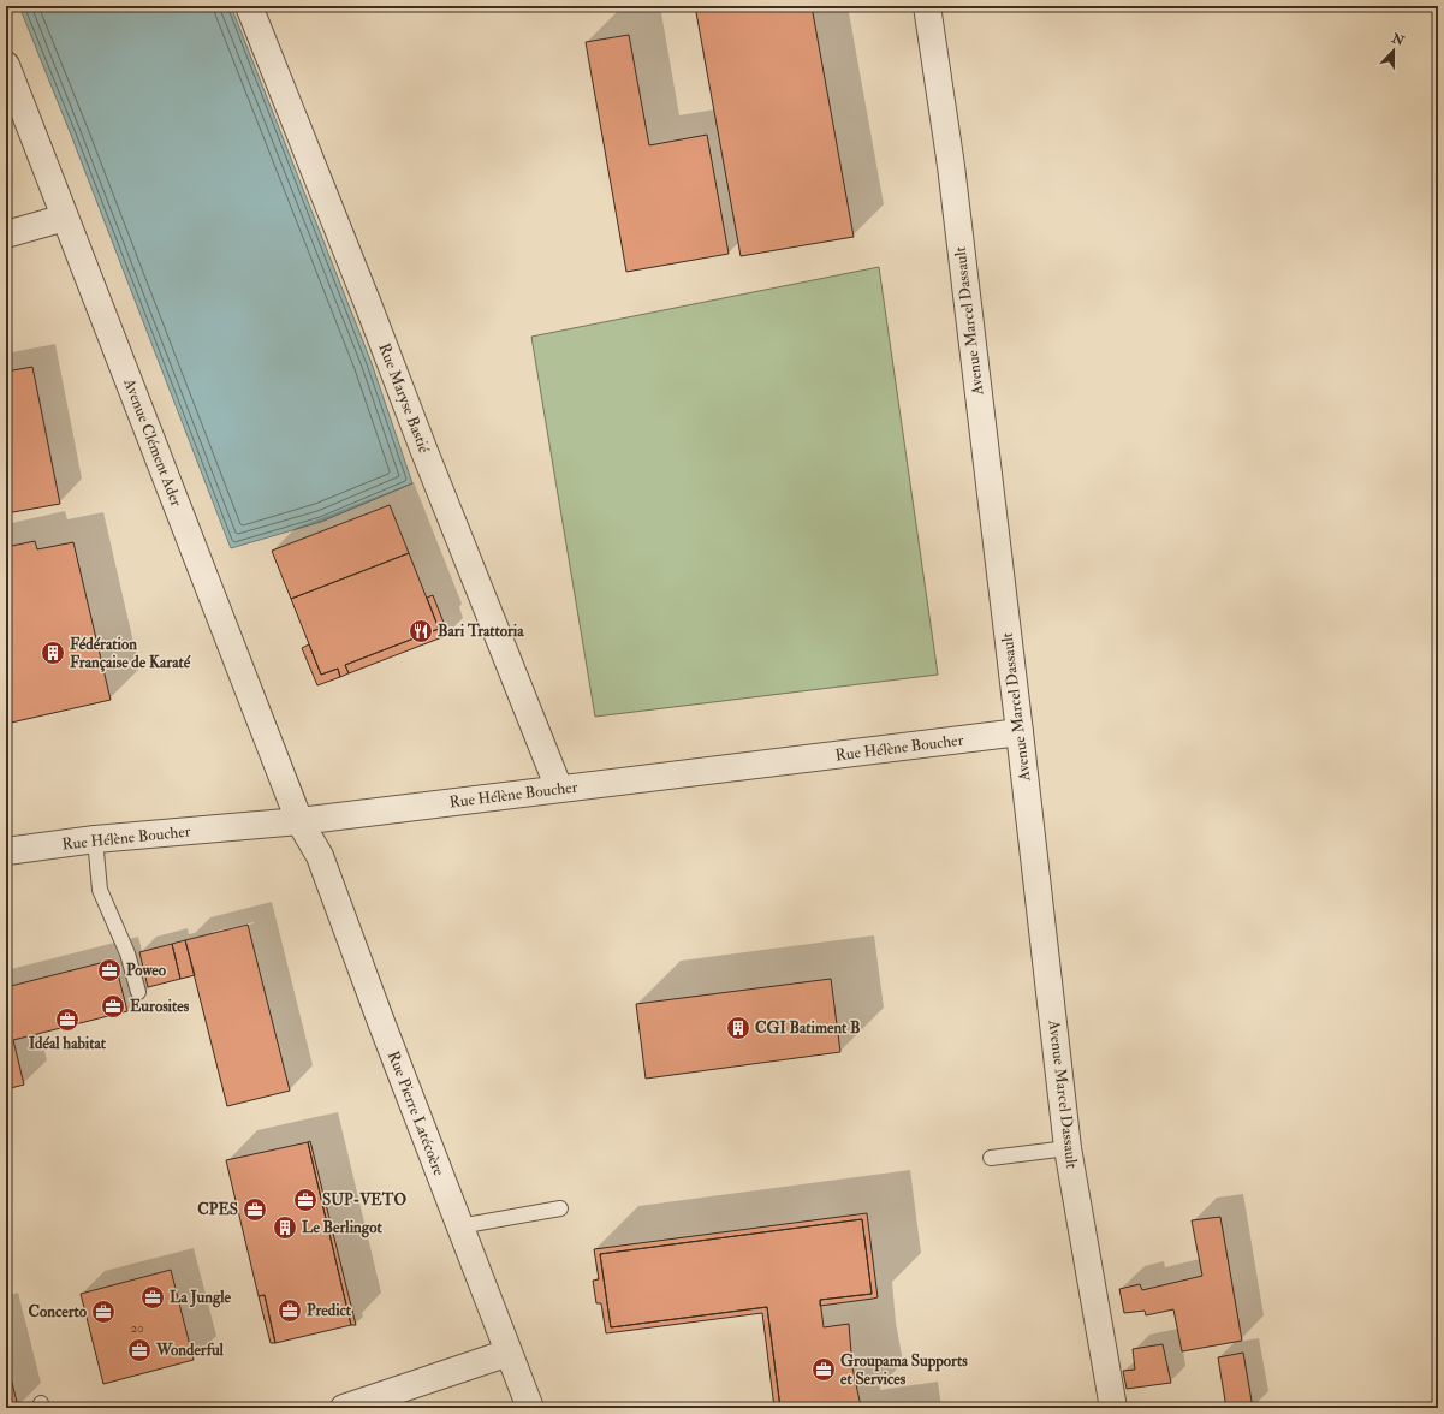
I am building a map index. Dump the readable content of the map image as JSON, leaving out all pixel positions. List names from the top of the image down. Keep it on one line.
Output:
{"streets":{"street":["Avenue Marcel Dassault","Rue Maryse Bastié","Avenue Clément Ader","Rue Hélène Boucher","Rue Pierre Latécoère"]},"crossings":[["Avenue Marcel Dassault","Rue Hélène Boucher"],["Rue Maryse Bastié","Rue Hélène Boucher"],["Avenue Clément Ader","Rue Hélène Boucher"],["Avenue Clément Ader","Rue Pierre Latécoère"],["Rue Hélène Boucher","Rue Pierre Latécoère"]],"places":{"restaurant":["Bari Trattoria"],"building":["Fédération Française de Karaté","CGI Batiment B","Le Berlingot"],"office":["Poweo","Eurosites","Idéal habitat","SUP-VETO","CPES","La Jungle","Predict","Concerto","Wonderful","Groupama Supports et Services"]},"house_numbers":["20"],"north":"top"}
